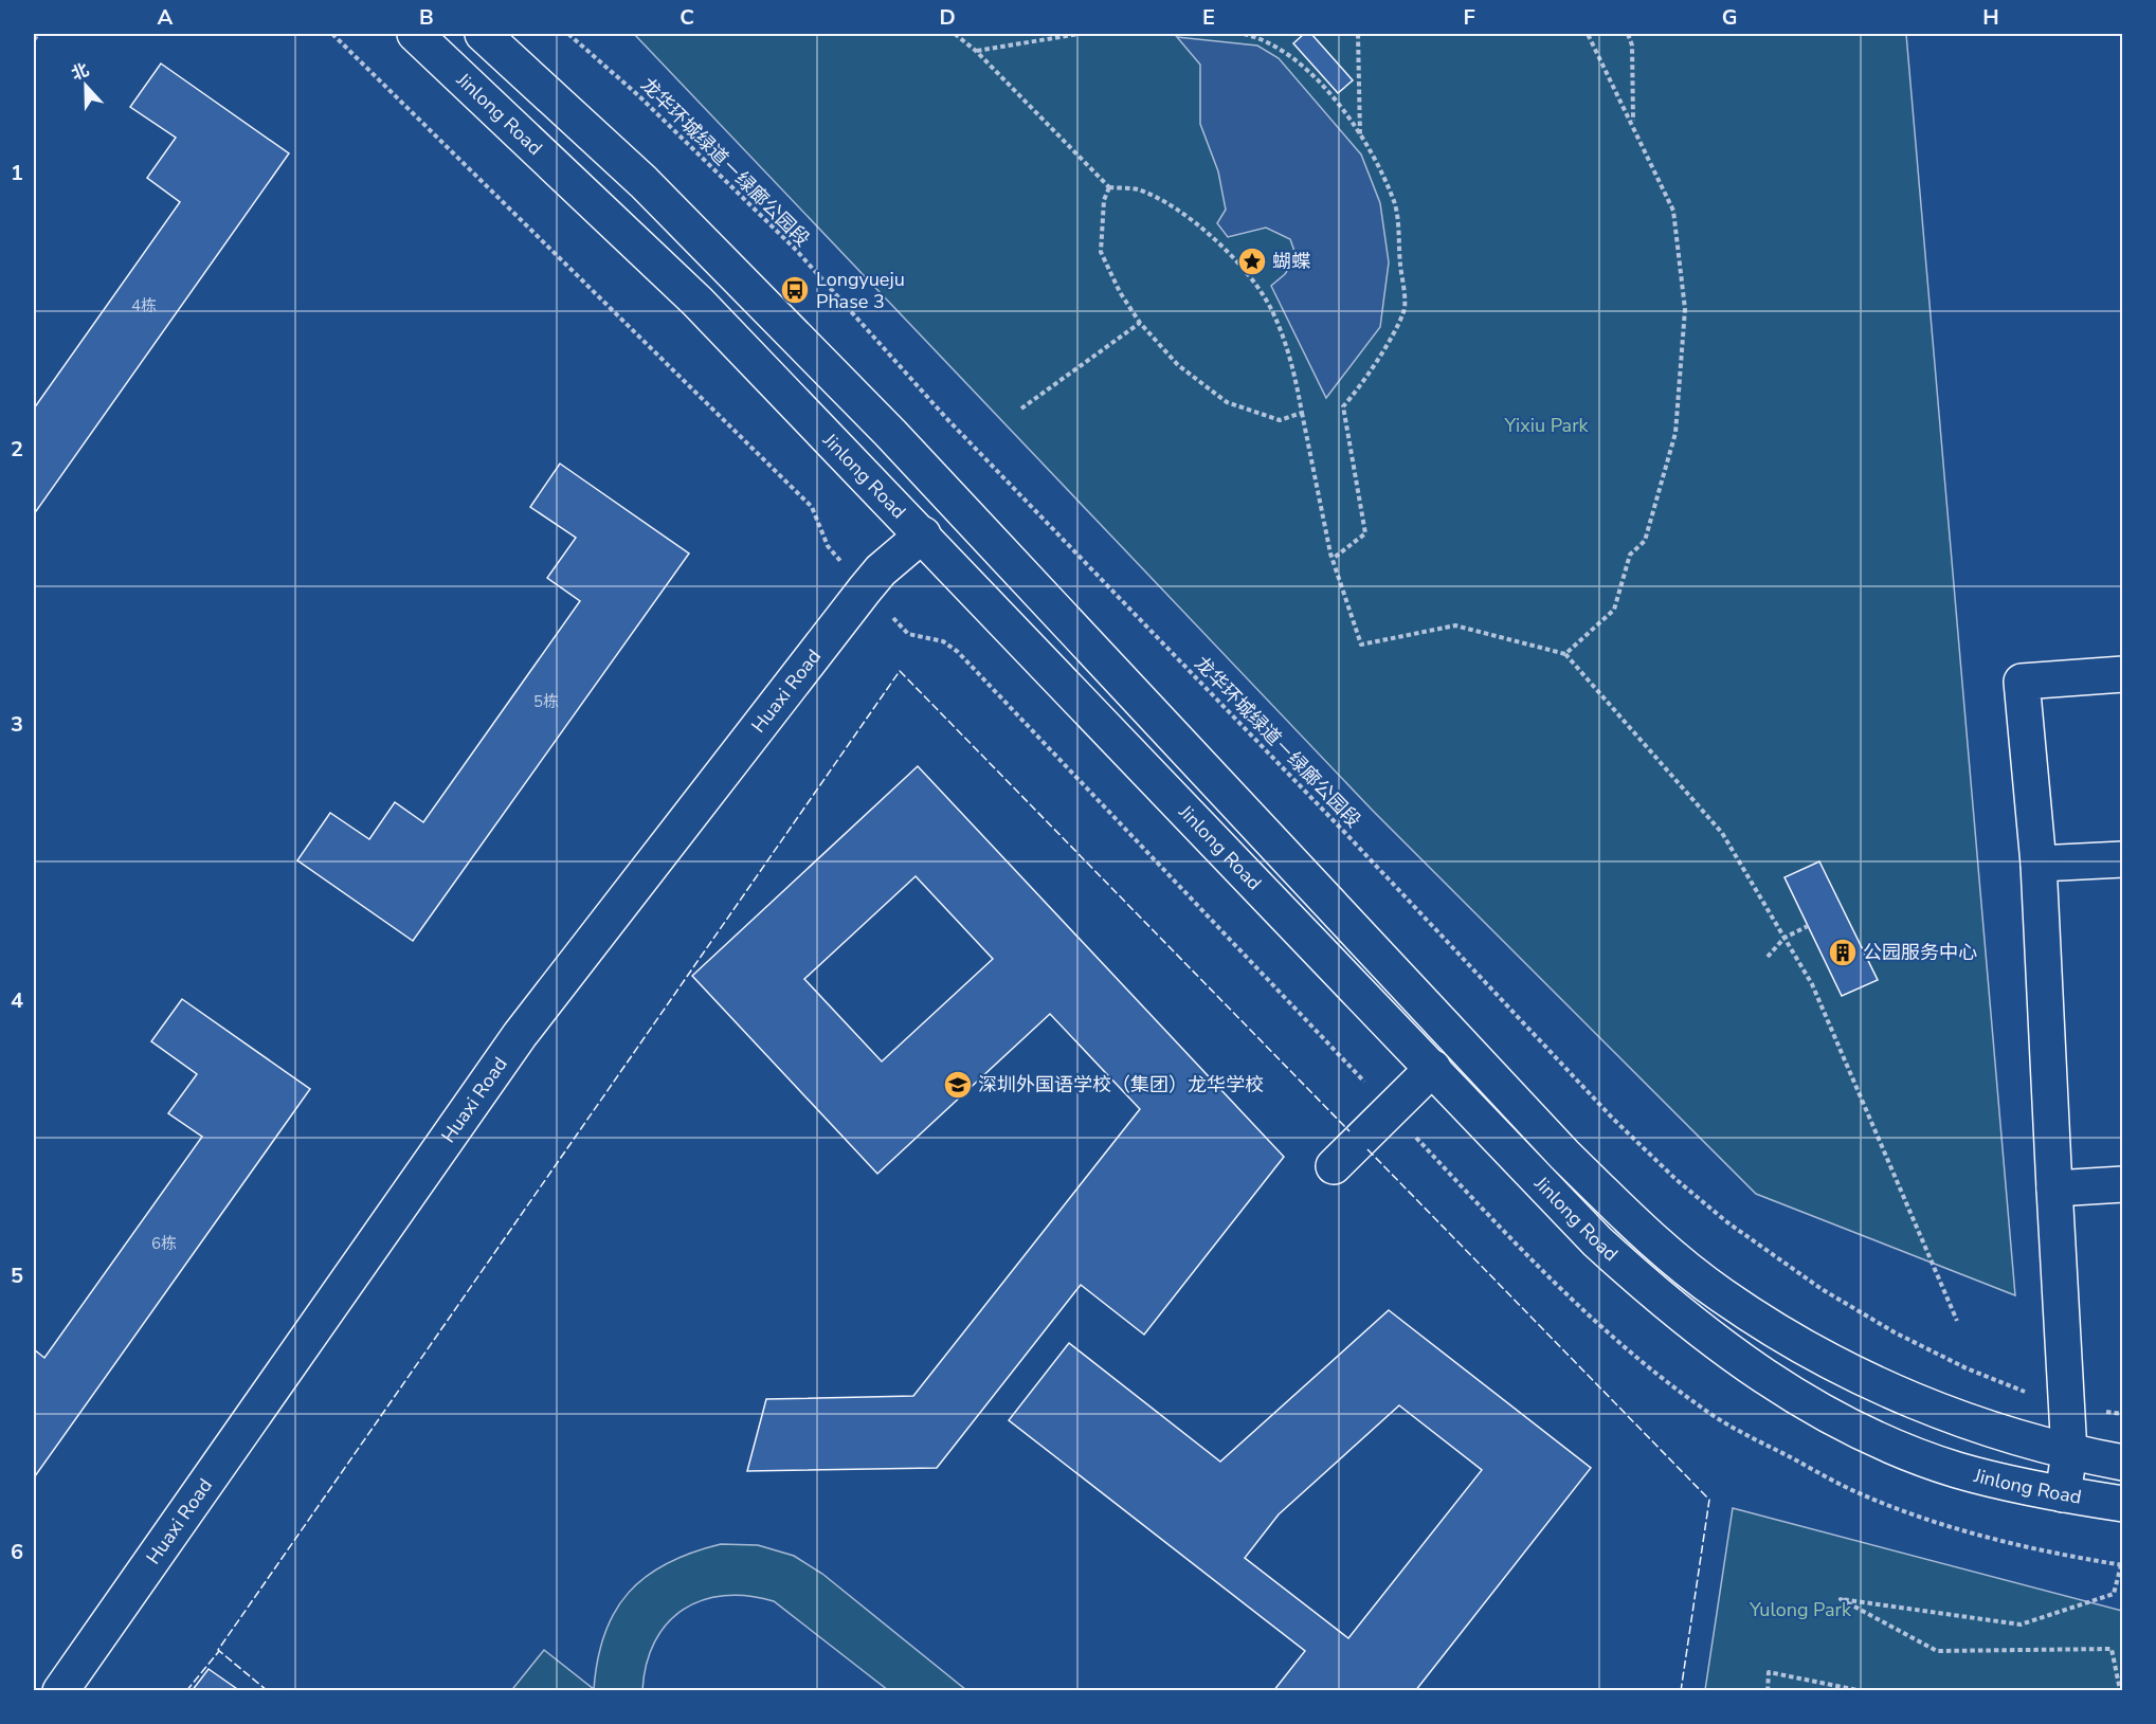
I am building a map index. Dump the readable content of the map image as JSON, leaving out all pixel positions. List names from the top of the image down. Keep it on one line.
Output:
{"streets":{"main road":["Jinlong Road","Huaxi Road"],"path":["龙华环城绿道－绿廊公园段"]},"crossings":[["Jinlong Road","Huaxi Road"]],"parks":["Yixiu Park","Yulong Park"],"places":{"place":["蝴蝶"],"bus stop":["Longyueju Phase 3"],"building":["公园服务中心"],"school or university":["深圳外国语学校（集团）龙华学校"]},"house_numbers":["4栋","5栋","6栋"],"north":"top","grid":{"columns":["A","B","C","D","E","F","G","H"],"rows":["1","2","3","4","5","6"]}}
